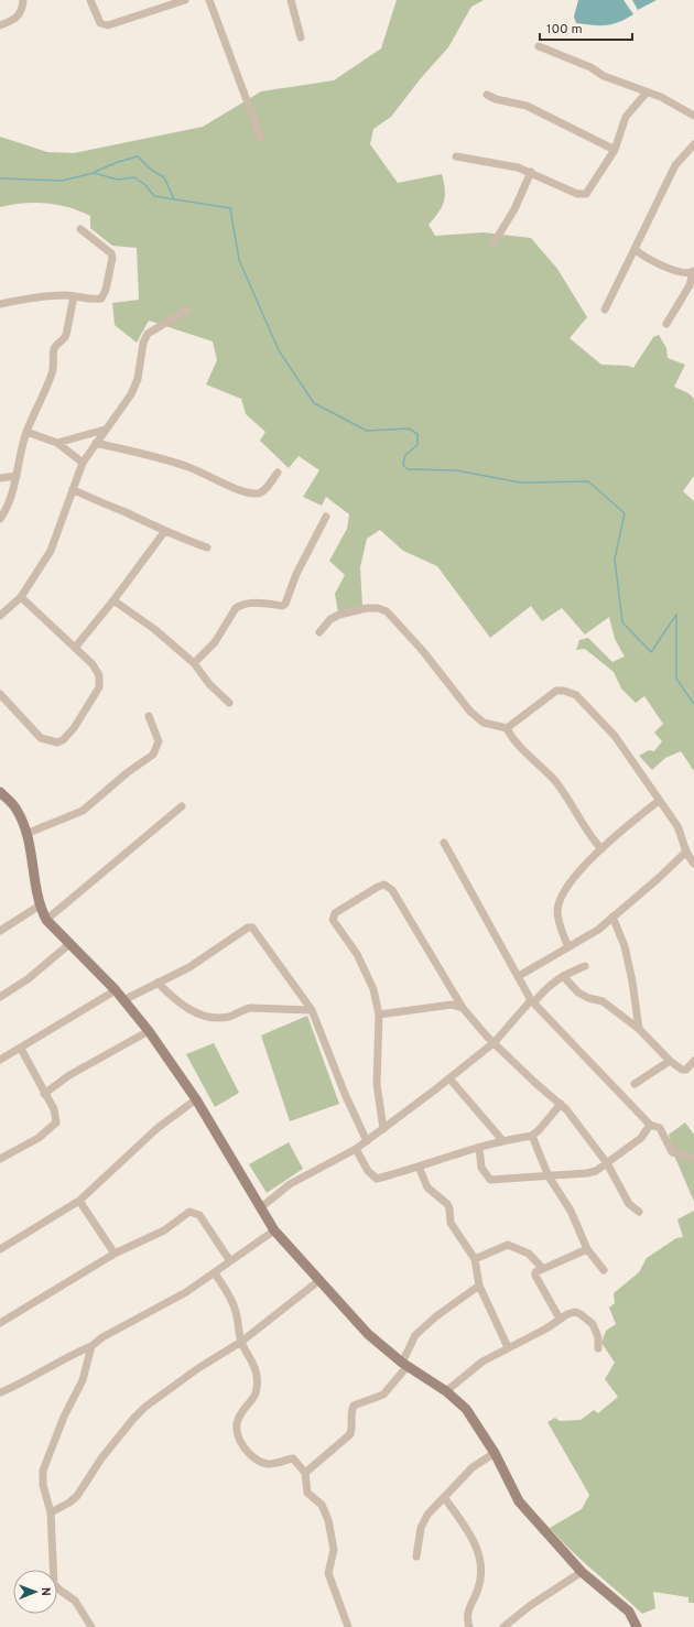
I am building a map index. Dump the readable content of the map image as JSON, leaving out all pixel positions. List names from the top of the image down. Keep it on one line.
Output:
{"scale_bar":"100 m","north":"right"}
